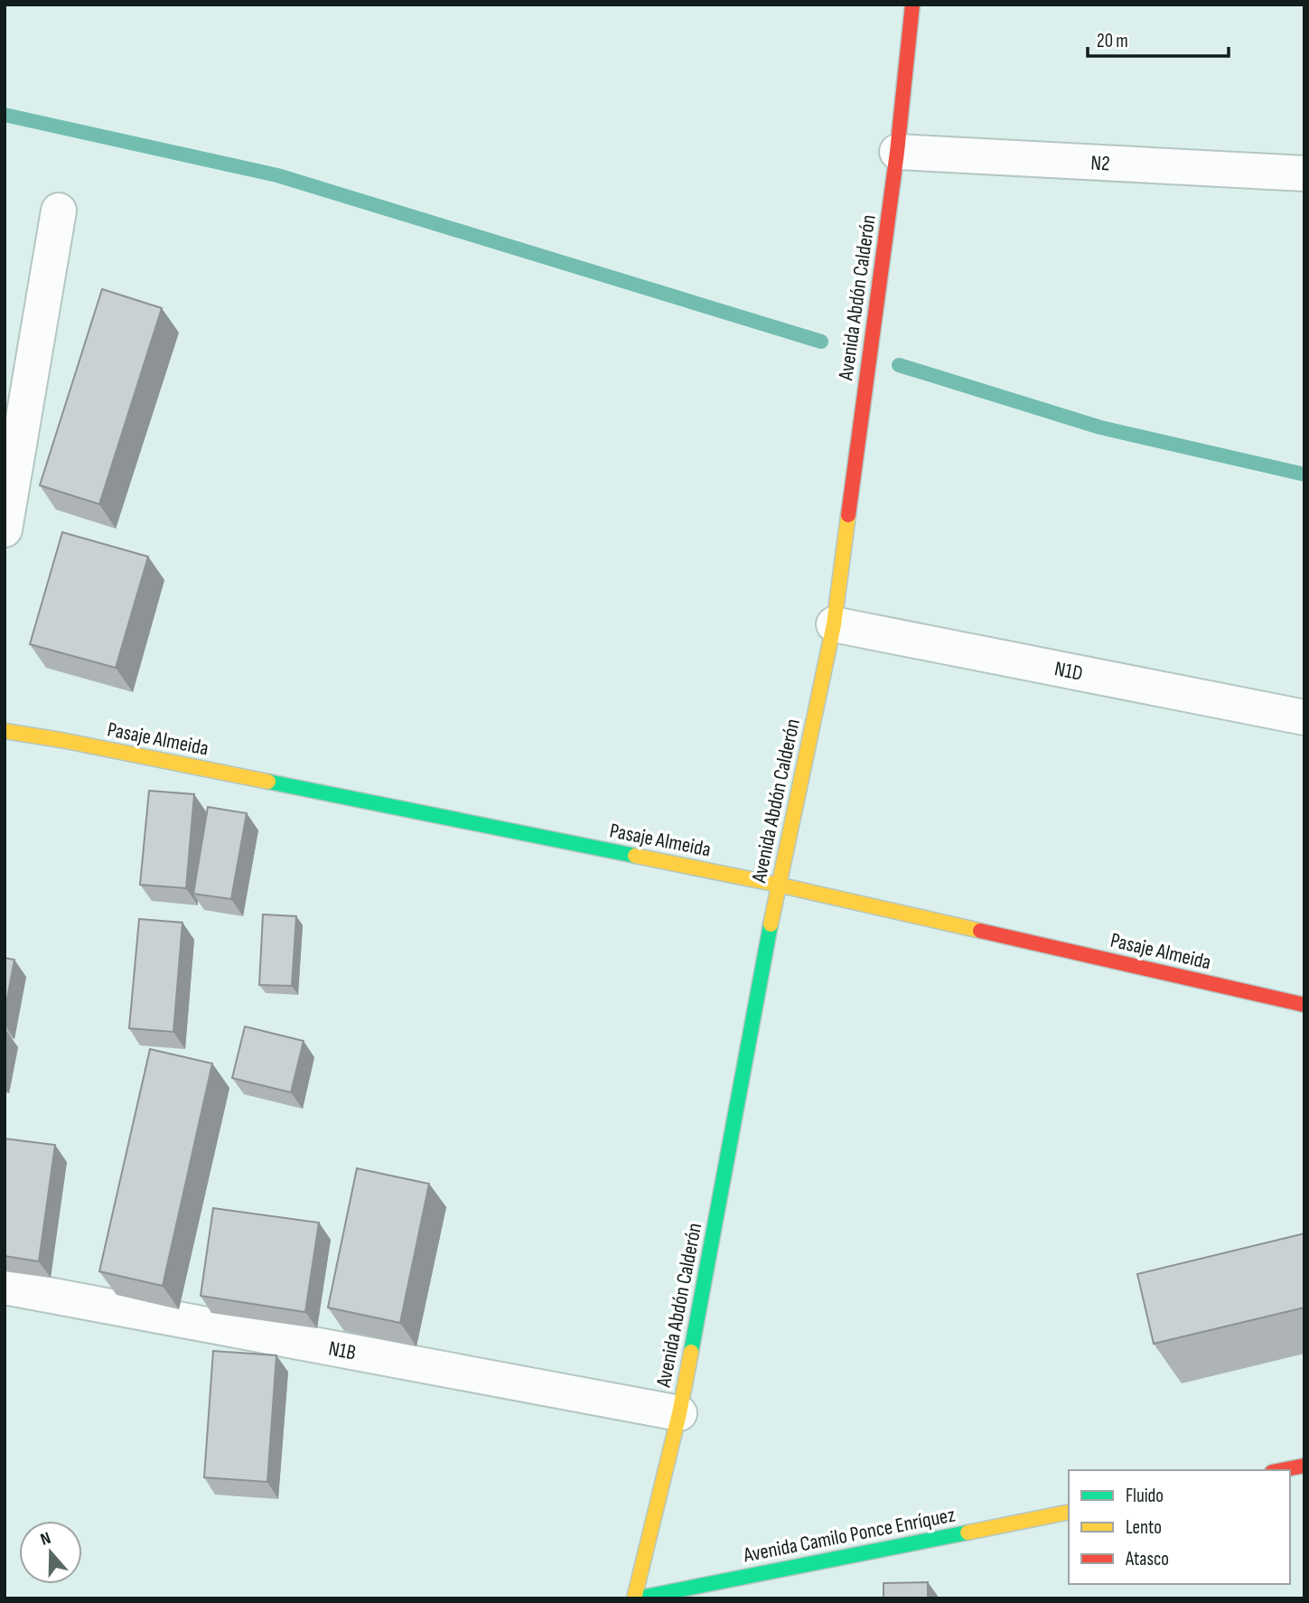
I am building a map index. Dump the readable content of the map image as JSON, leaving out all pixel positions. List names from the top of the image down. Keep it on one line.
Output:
{"streets":{"street":["N2","Avenida Abdón Calderón","N1D","Pasaje Almeida","N1B","Avenida Camilo Ponce Enríquez"]},"crossings":[["N2","Avenida Abdón Calderón"],["Avenida Abdón Calderón","N1D"],["Avenida Abdón Calderón","Pasaje Almeida"],["Avenida Abdón Calderón","N1B"],["Avenida Abdón Calderón","Avenida Camilo Ponce Enríquez"]],"legend":["Fluido","Lento","Atasco"],"scale_bar":"20 m","north":"top"}
